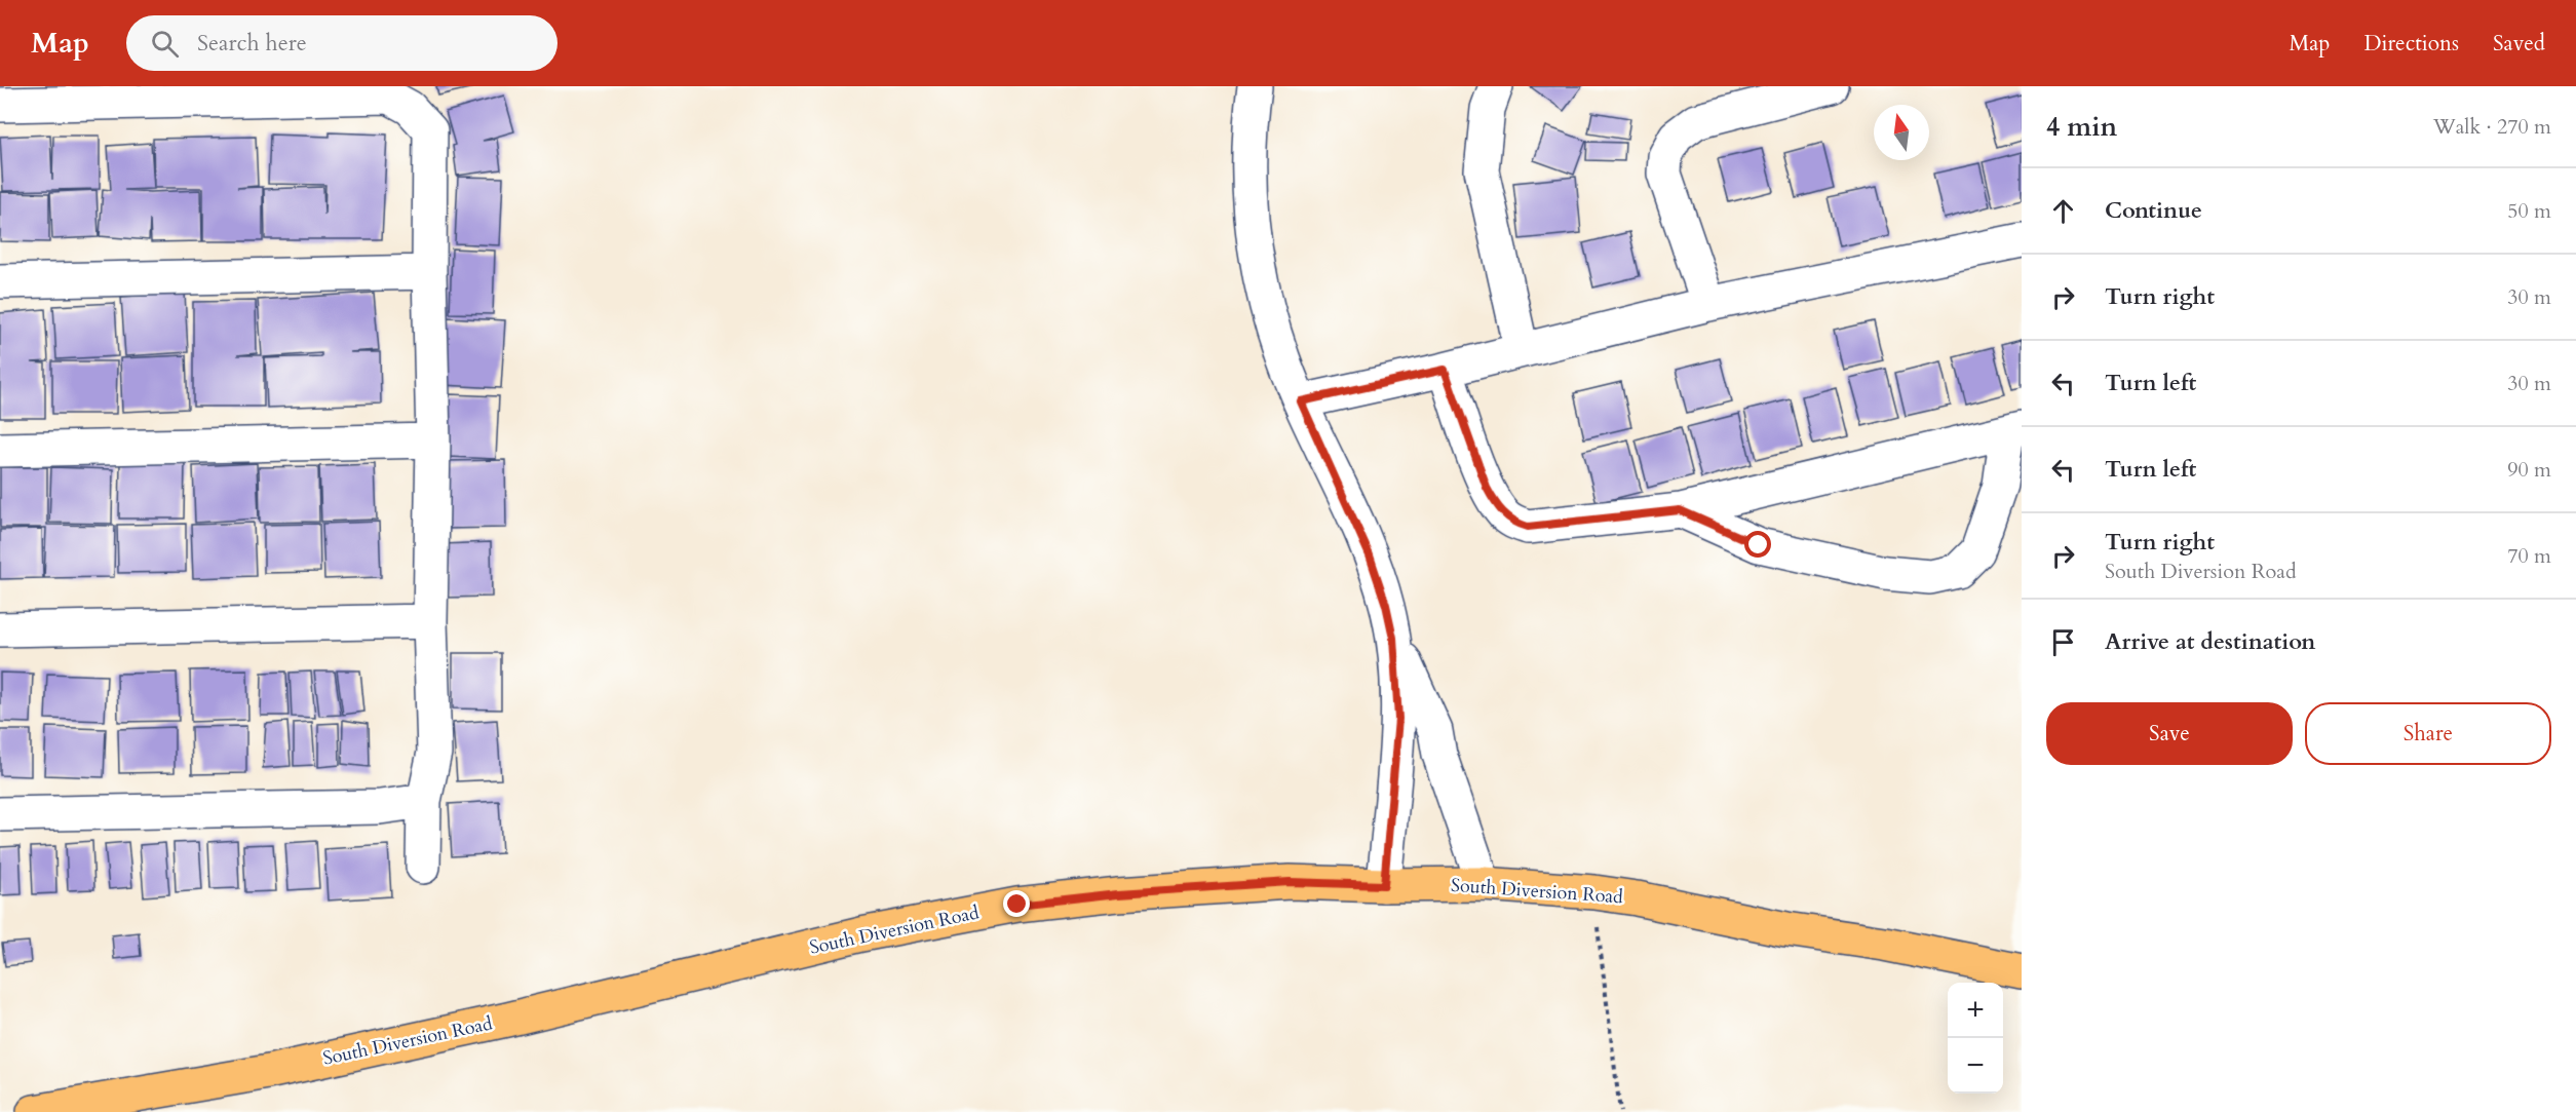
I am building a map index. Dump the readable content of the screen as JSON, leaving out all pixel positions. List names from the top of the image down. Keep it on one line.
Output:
{"streets":{"main road":["South Diversion Road"]},"north":"top","page":{"header":"Map","search":"Search here","nav":["Map","Directions","Saved"],"heading":["4 min","Walk · 270 m"],"list":[["Continue","50 m"],["Turn right","30 m"],["Turn left","30 m"],["Turn left","90 m"],["Turn right","South Diversion Road","70 m"],"Arrive at destination"],"buttons":["Save","Share"],"map_buttons":["+","−"]}}
